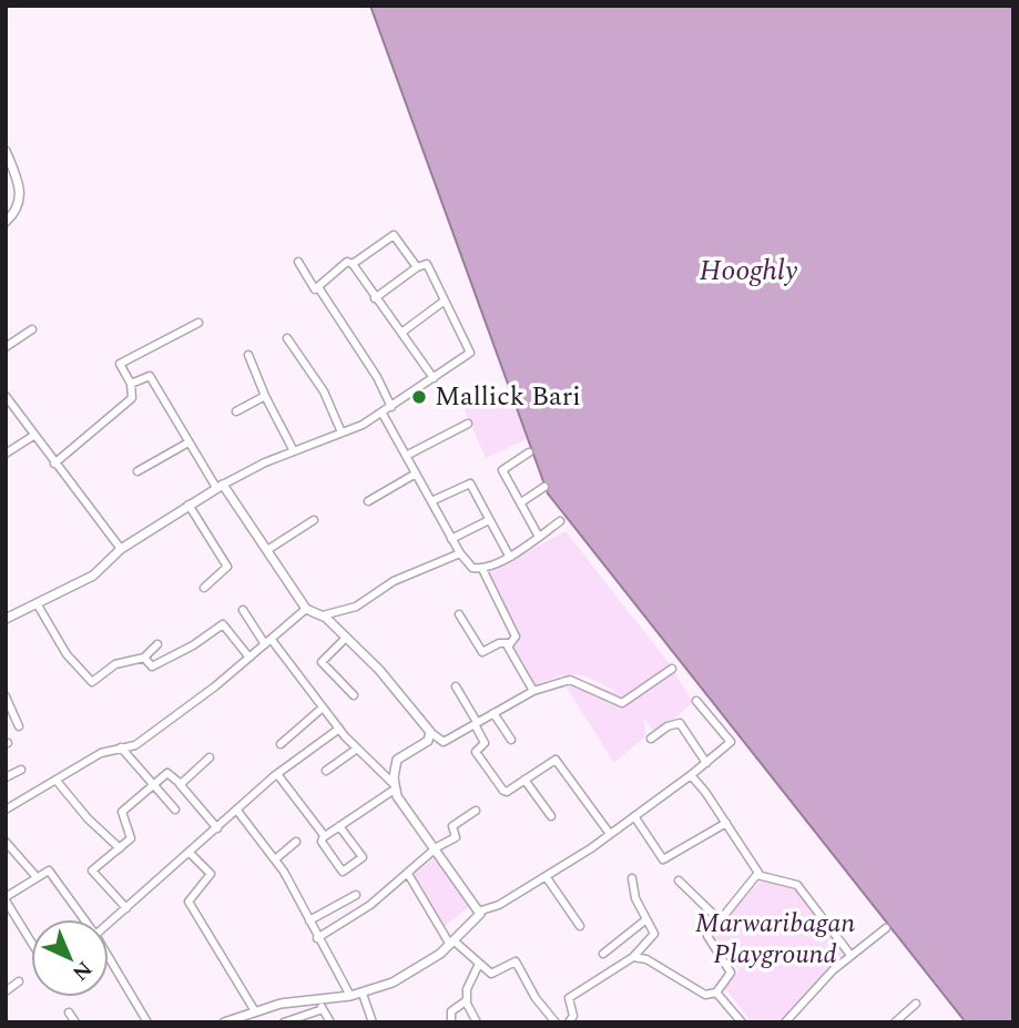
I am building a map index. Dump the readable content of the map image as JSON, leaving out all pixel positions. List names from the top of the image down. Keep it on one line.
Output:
{"water":["Hooghly"],"parks":["Marwaribagan Playground"],"places":["Mallick Bari"],"north":"bottom right"}
